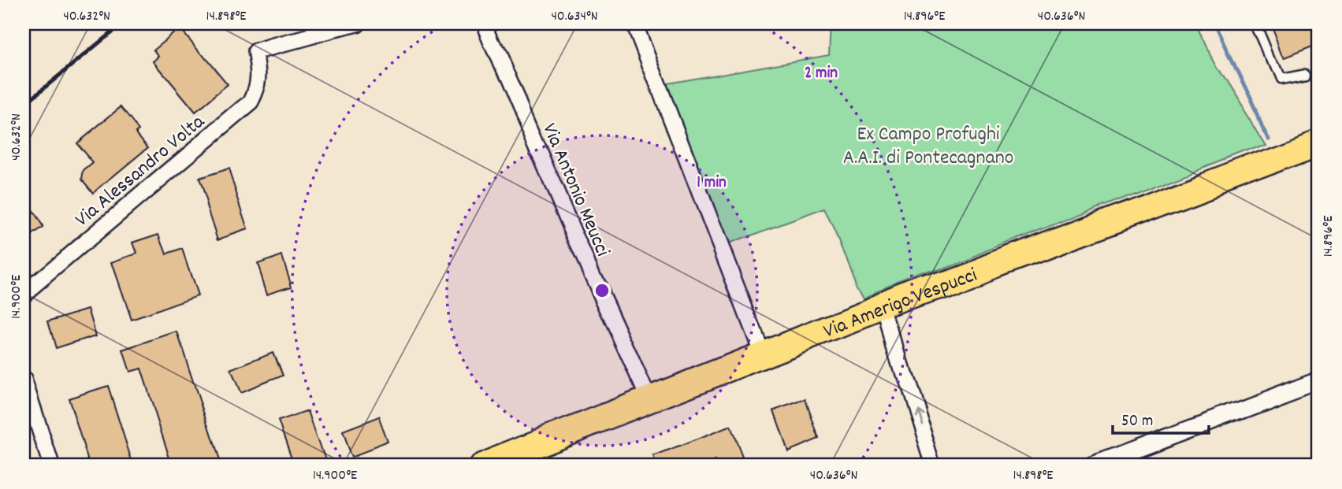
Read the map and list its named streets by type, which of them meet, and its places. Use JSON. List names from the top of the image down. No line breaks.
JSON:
{"streets":{"main road":["Via Amerigo Vespucci"],"street":["Via Alessandro Volta","Via Antonio Meucci"]},"crossings":[["Via Antonio Meucci","Via Amerigo Vespucci"]],"parks":["Ex Campo Profughi A.A.I. di Pontecagnano"],"scale_bar":"50 m","coordinates":["40.632°N","14.898°E","40.634°N","14.896°E","40.636°N","14.900°E"],"rings":["2 min","1 min"]}
